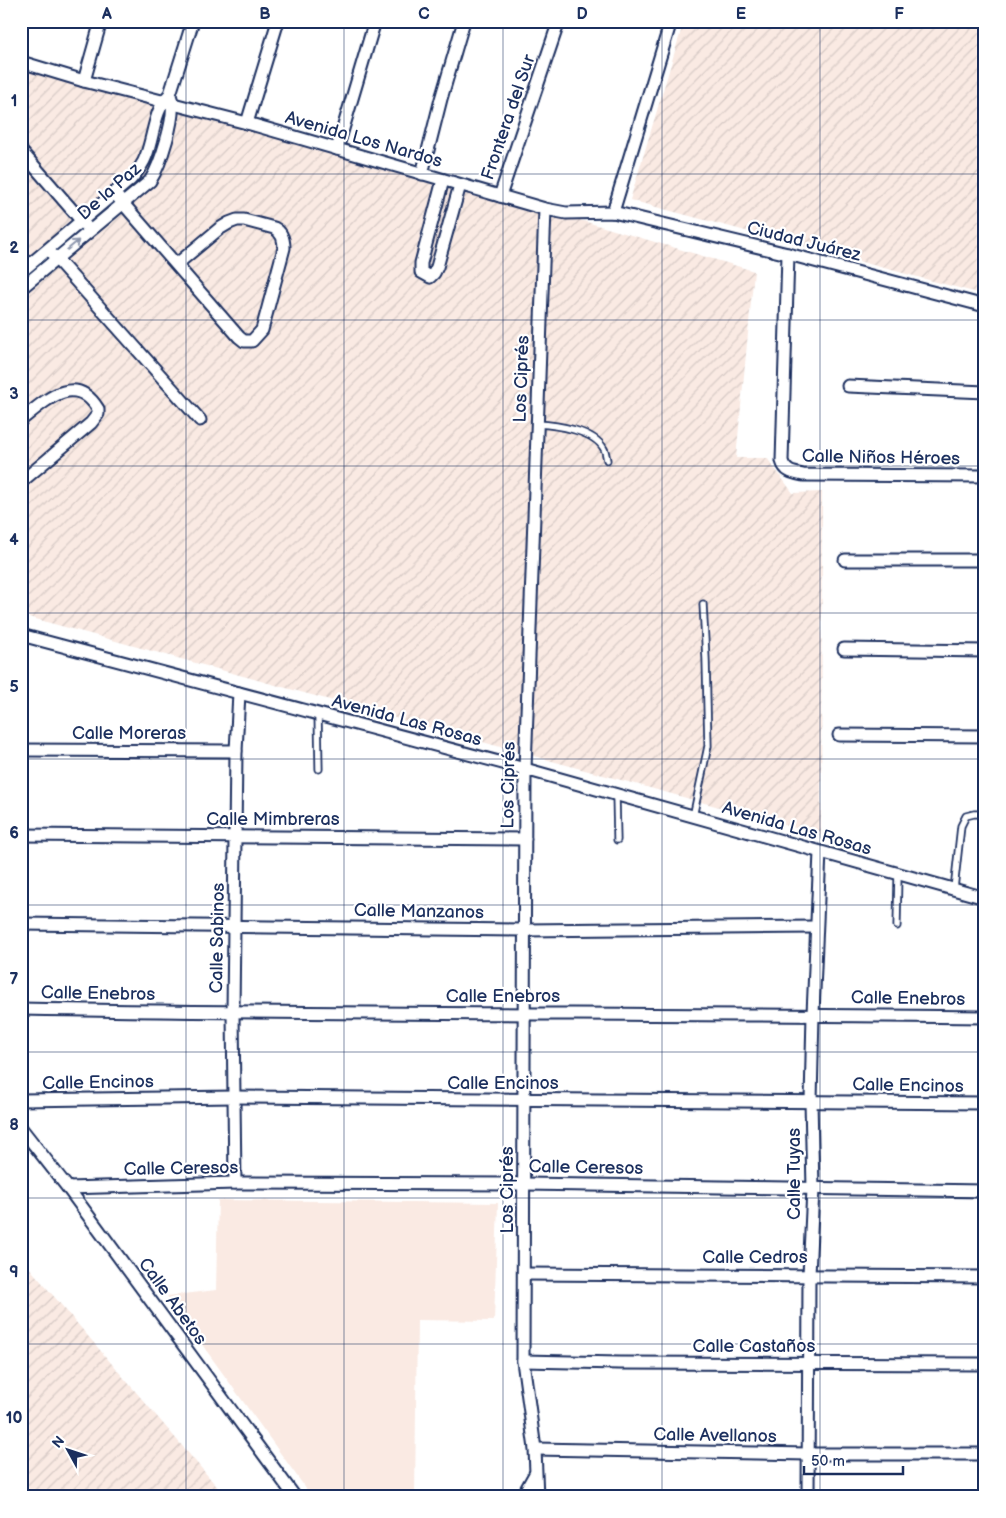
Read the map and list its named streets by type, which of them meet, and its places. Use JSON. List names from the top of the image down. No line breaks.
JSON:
{"streets":{"street":["Frontera del Sur","Avenida Los Nardos","De la Paz","Ciudad Juárez","Los Ciprés","Calle Niños Héroes","Avenida Las Rosas","Calle Moreras","Calle Mimbreras","Calle Manzanos","Calle Sabinos","Calle Enebros","Calle Encinos","Calle Ceresos","Calle Tuyas","Calle Cedros","Calle Abetos","Calle Castaños","Calle Avellanos"]},"crossings":[["Frontera del Sur","Avenida Los Nardos"],["Avenida Los Nardos","De la Paz"],["Avenida Los Nardos","Ciudad Juárez"],["Avenida Los Nardos","Los Ciprés"],["Ciudad Juárez","Los Ciprés"],["Ciudad Juárez","Calle Niños Héroes"],["Los Ciprés","Avenida Las Rosas"],["Los Ciprés","Calle Mimbreras"],["Los Ciprés","Calle Manzanos"],["Los Ciprés","Calle Enebros"],["Los Ciprés","Calle Encinos"],["Los Ciprés","Calle Ceresos"],["Los Ciprés","Calle Cedros"],["Los Ciprés","Calle Castaños"],["Los Ciprés","Calle Avellanos"],["Avenida Las Rosas","Calle Sabinos"],["Avenida Las Rosas","Calle Tuyas"],["Calle Moreras","Calle Sabinos"],["Calle Mimbreras","Calle Sabinos"],["Calle Manzanos","Calle Sabinos"],["Calle Manzanos","Calle Tuyas"],["Calle Sabinos","Calle Enebros"],["Calle Sabinos","Calle Encinos"],["Calle Sabinos","Calle Ceresos"],["Calle Enebros","Calle Tuyas"],["Calle Encinos","Calle Tuyas"],["Calle Ceresos","Calle Tuyas"],["Calle Ceresos","Calle Abetos"],["Calle Tuyas","Calle Cedros"],["Calle Tuyas","Calle Castaños"],["Calle Tuyas","Calle Avellanos"]],"scale_bar":"50 m","north":"top left","grid":{"columns":["A","B","C","D","E","F"],"rows":["1","2","3","4","5","6","7","8","9","10"]}}
